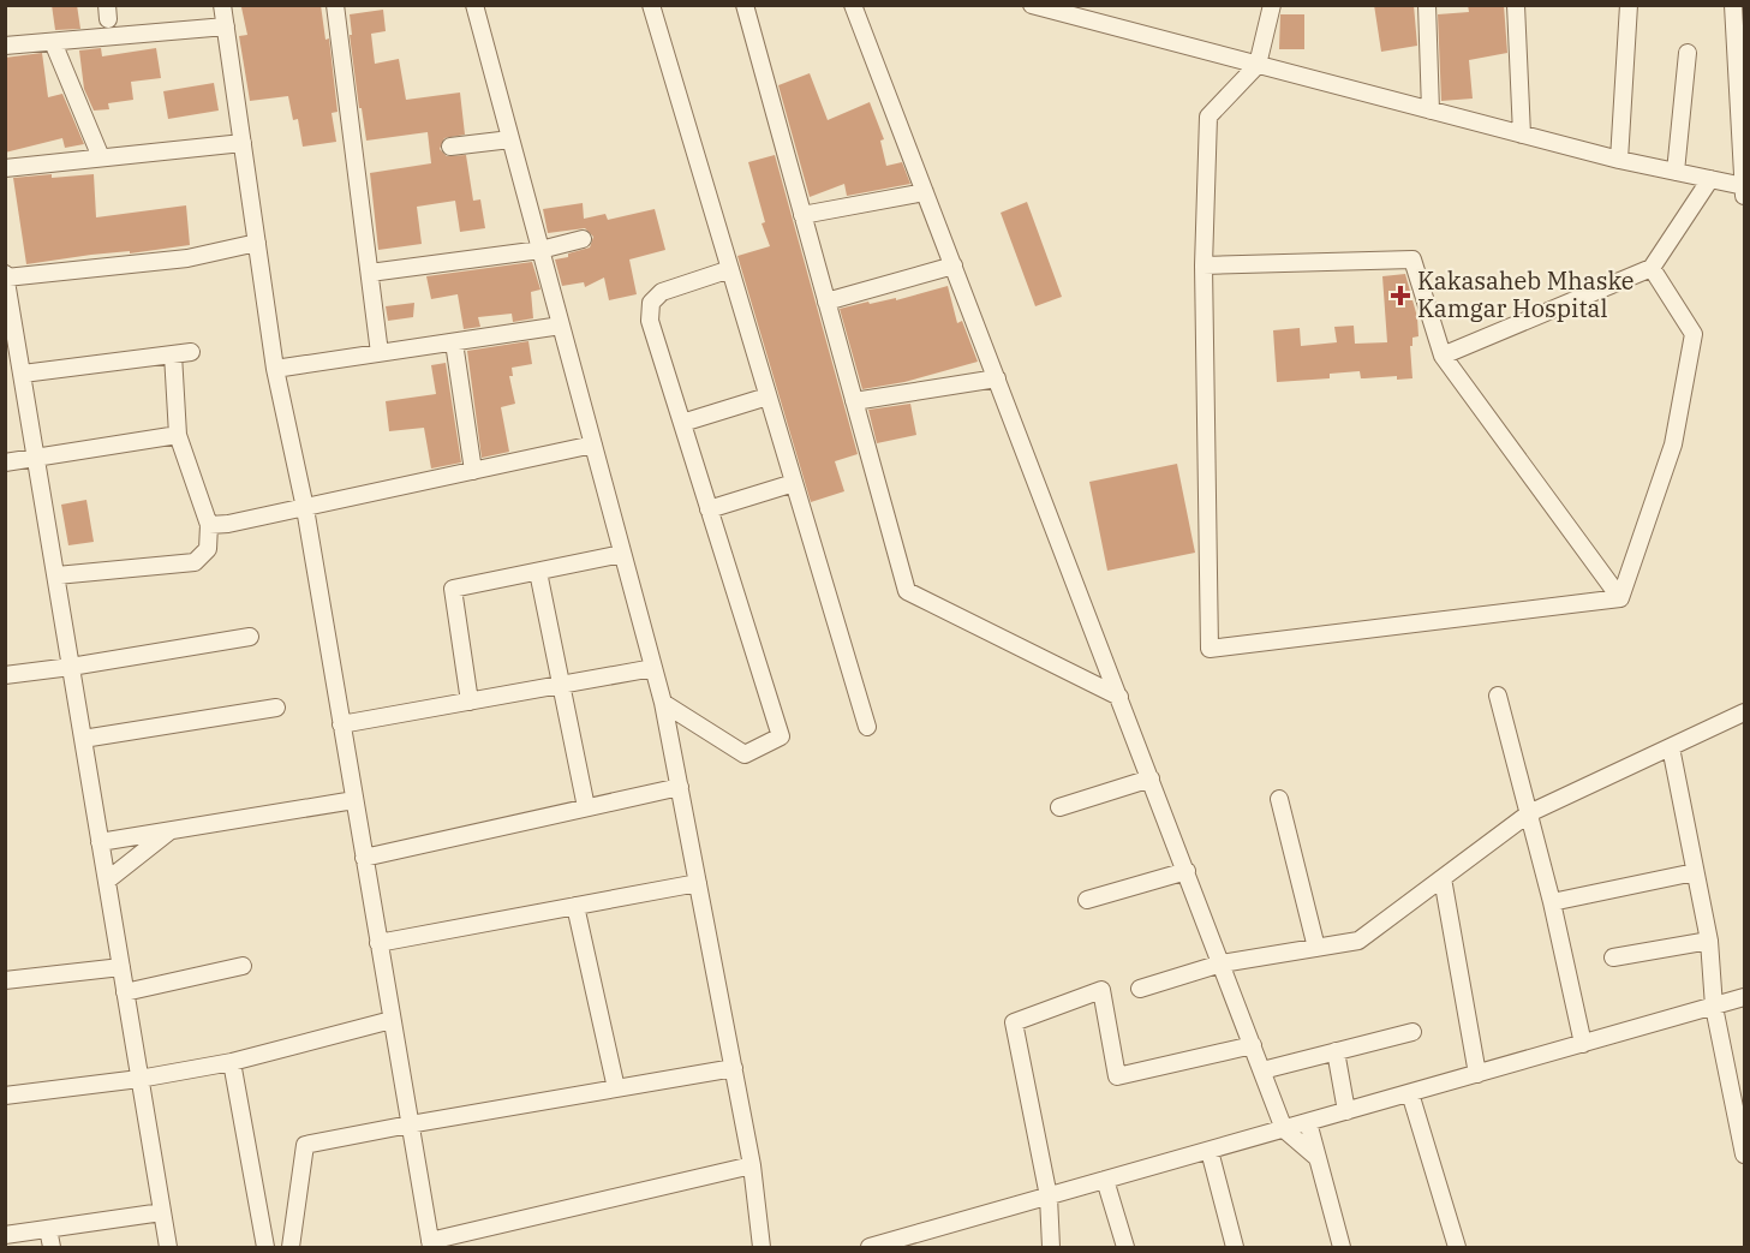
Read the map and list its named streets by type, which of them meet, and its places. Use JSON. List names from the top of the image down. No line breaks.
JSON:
{"places":{"health":["Kakasaheb Mhaske Kamgar Hospital"]}}
